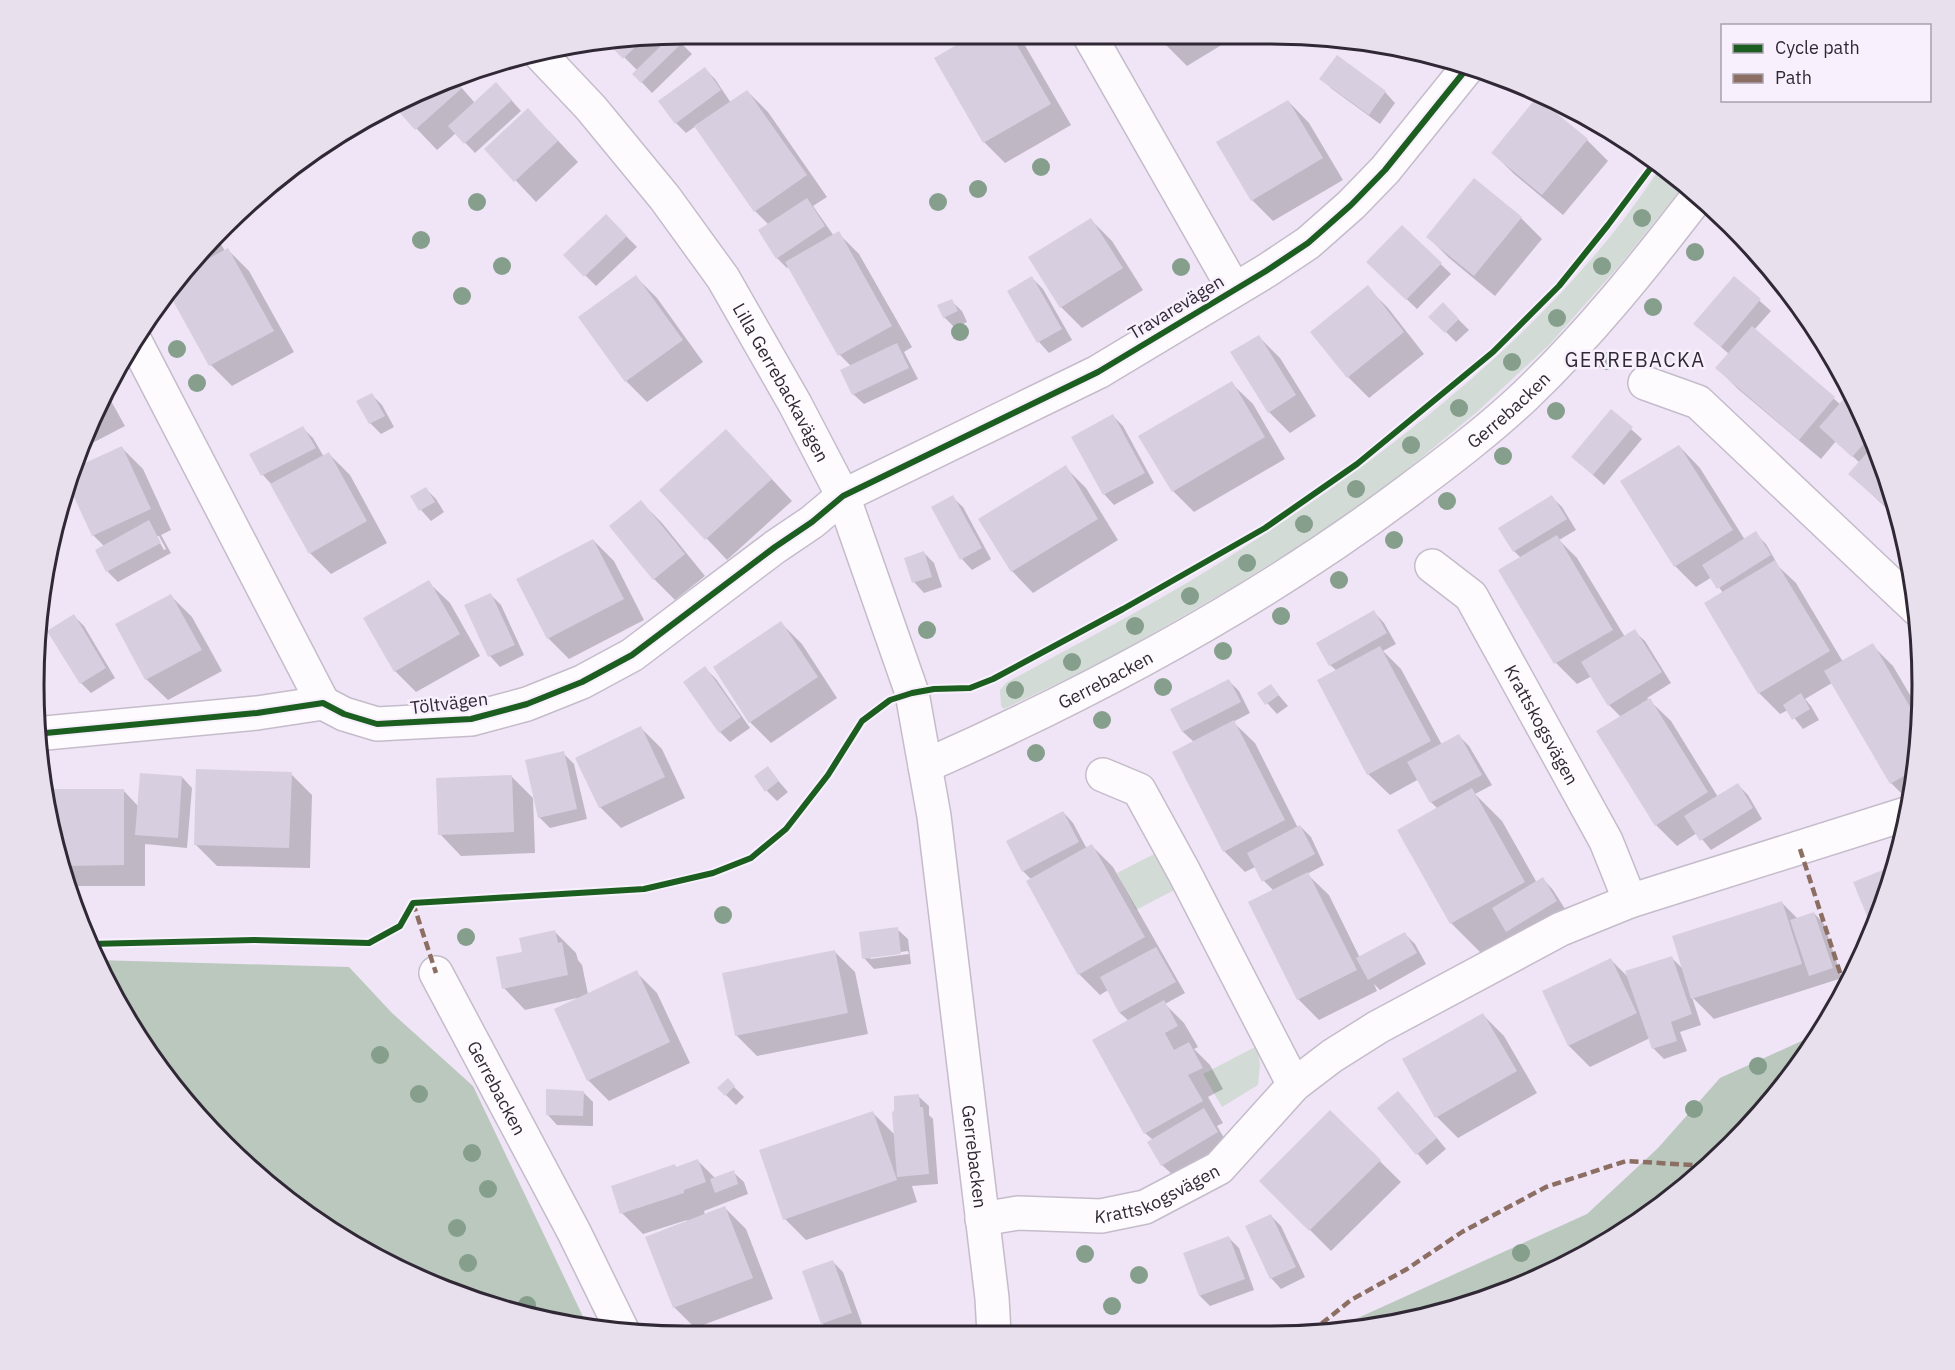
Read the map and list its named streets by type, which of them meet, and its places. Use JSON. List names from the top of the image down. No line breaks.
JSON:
{"streets":{"street":["Travarevägen","Lilla Gerrebackavägen","Gerrebacken","Töltvägen","Krattskogsvägen"]},"crossings":[["Travarevägen","Lilla Gerrebackavägen"],["Travarevägen","Töltvägen"],["Lilla Gerrebackavägen","Gerrebacken"],["Lilla Gerrebackavägen","Töltvägen"],["Gerrebacken","Krattskogsvägen"]],"districts":["GERREBACKA"],"legend":["Cycle path","Path"]}
